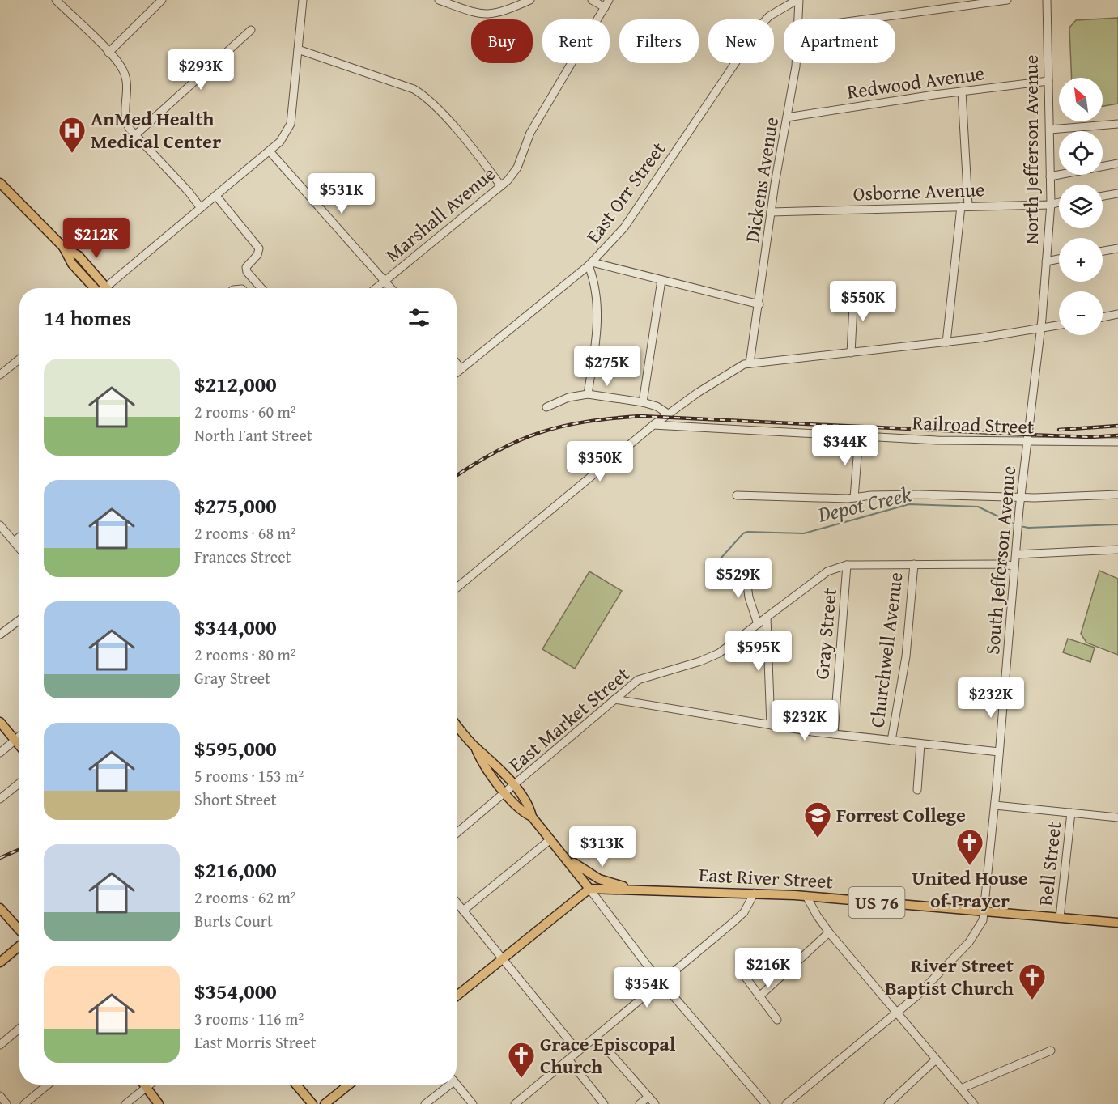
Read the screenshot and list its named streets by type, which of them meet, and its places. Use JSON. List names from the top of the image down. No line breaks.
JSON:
{"streets":{"main road":["East River Street","US 76"],"street":["Redwood Avenue","North Jefferson Avenue","Dickens Avenue","Osborne Avenue","East Orr Street","Marshall Avenue","Railroad Street","South Jefferson Avenue","Gray Street","Churchwell Avenue","East Market Street","Bell Street"]},"crossings":[["Redwood Avenue","North Jefferson Avenue"],["Redwood Avenue","Dickens Avenue"],["North Jefferson Avenue","Osborne Avenue"],["North Jefferson Avenue","South Jefferson Avenue"],["Dickens Avenue","Osborne Avenue"],["Dickens Avenue","East Orr Street"],["Railroad Street","South Jefferson Avenue"],["South Jefferson Avenue","East Market Street"],["South Jefferson Avenue","East River Street"],["Gray Street","East Market Street"],["Churchwell Avenue","East Market Street"],["Bell Street","East River Street"]],"water":["Depot Creek"],"places":{"hospital":["AnMed Health Medical Center"],"school or university":["Forrest College"],"church":["United House of Prayer","River Street Baptist Church","Grace Episcopal Church"]},"north":"top left","page":{"chip":["Buy","Rent","Filters","New","Apartment"],"price":["$293K","$531K","$212K","$550K","$275K","$344K","$350K","$529K","$595K","$232K","$232K","$313K","$216K","$354K"],"map_buttons":["+","−"],"heading":"14 homes","list":[{"name":"$212,000","note":"2 rooms · 60 m² · North Fant Street"},{"name":"$275,000","note":"2 rooms · 68 m² · Frances Street"},{"name":"$344,000","note":"2 rooms · 80 m² · Gray Street"},{"name":"$595,000","note":"5 rooms · 153 m² · Short Street"},{"name":"$216,000","note":"2 rooms · 62 m² · Burts Court"},{"name":"$354,000","note":"3 rooms · 116 m² · East Morris Street"}]}}
